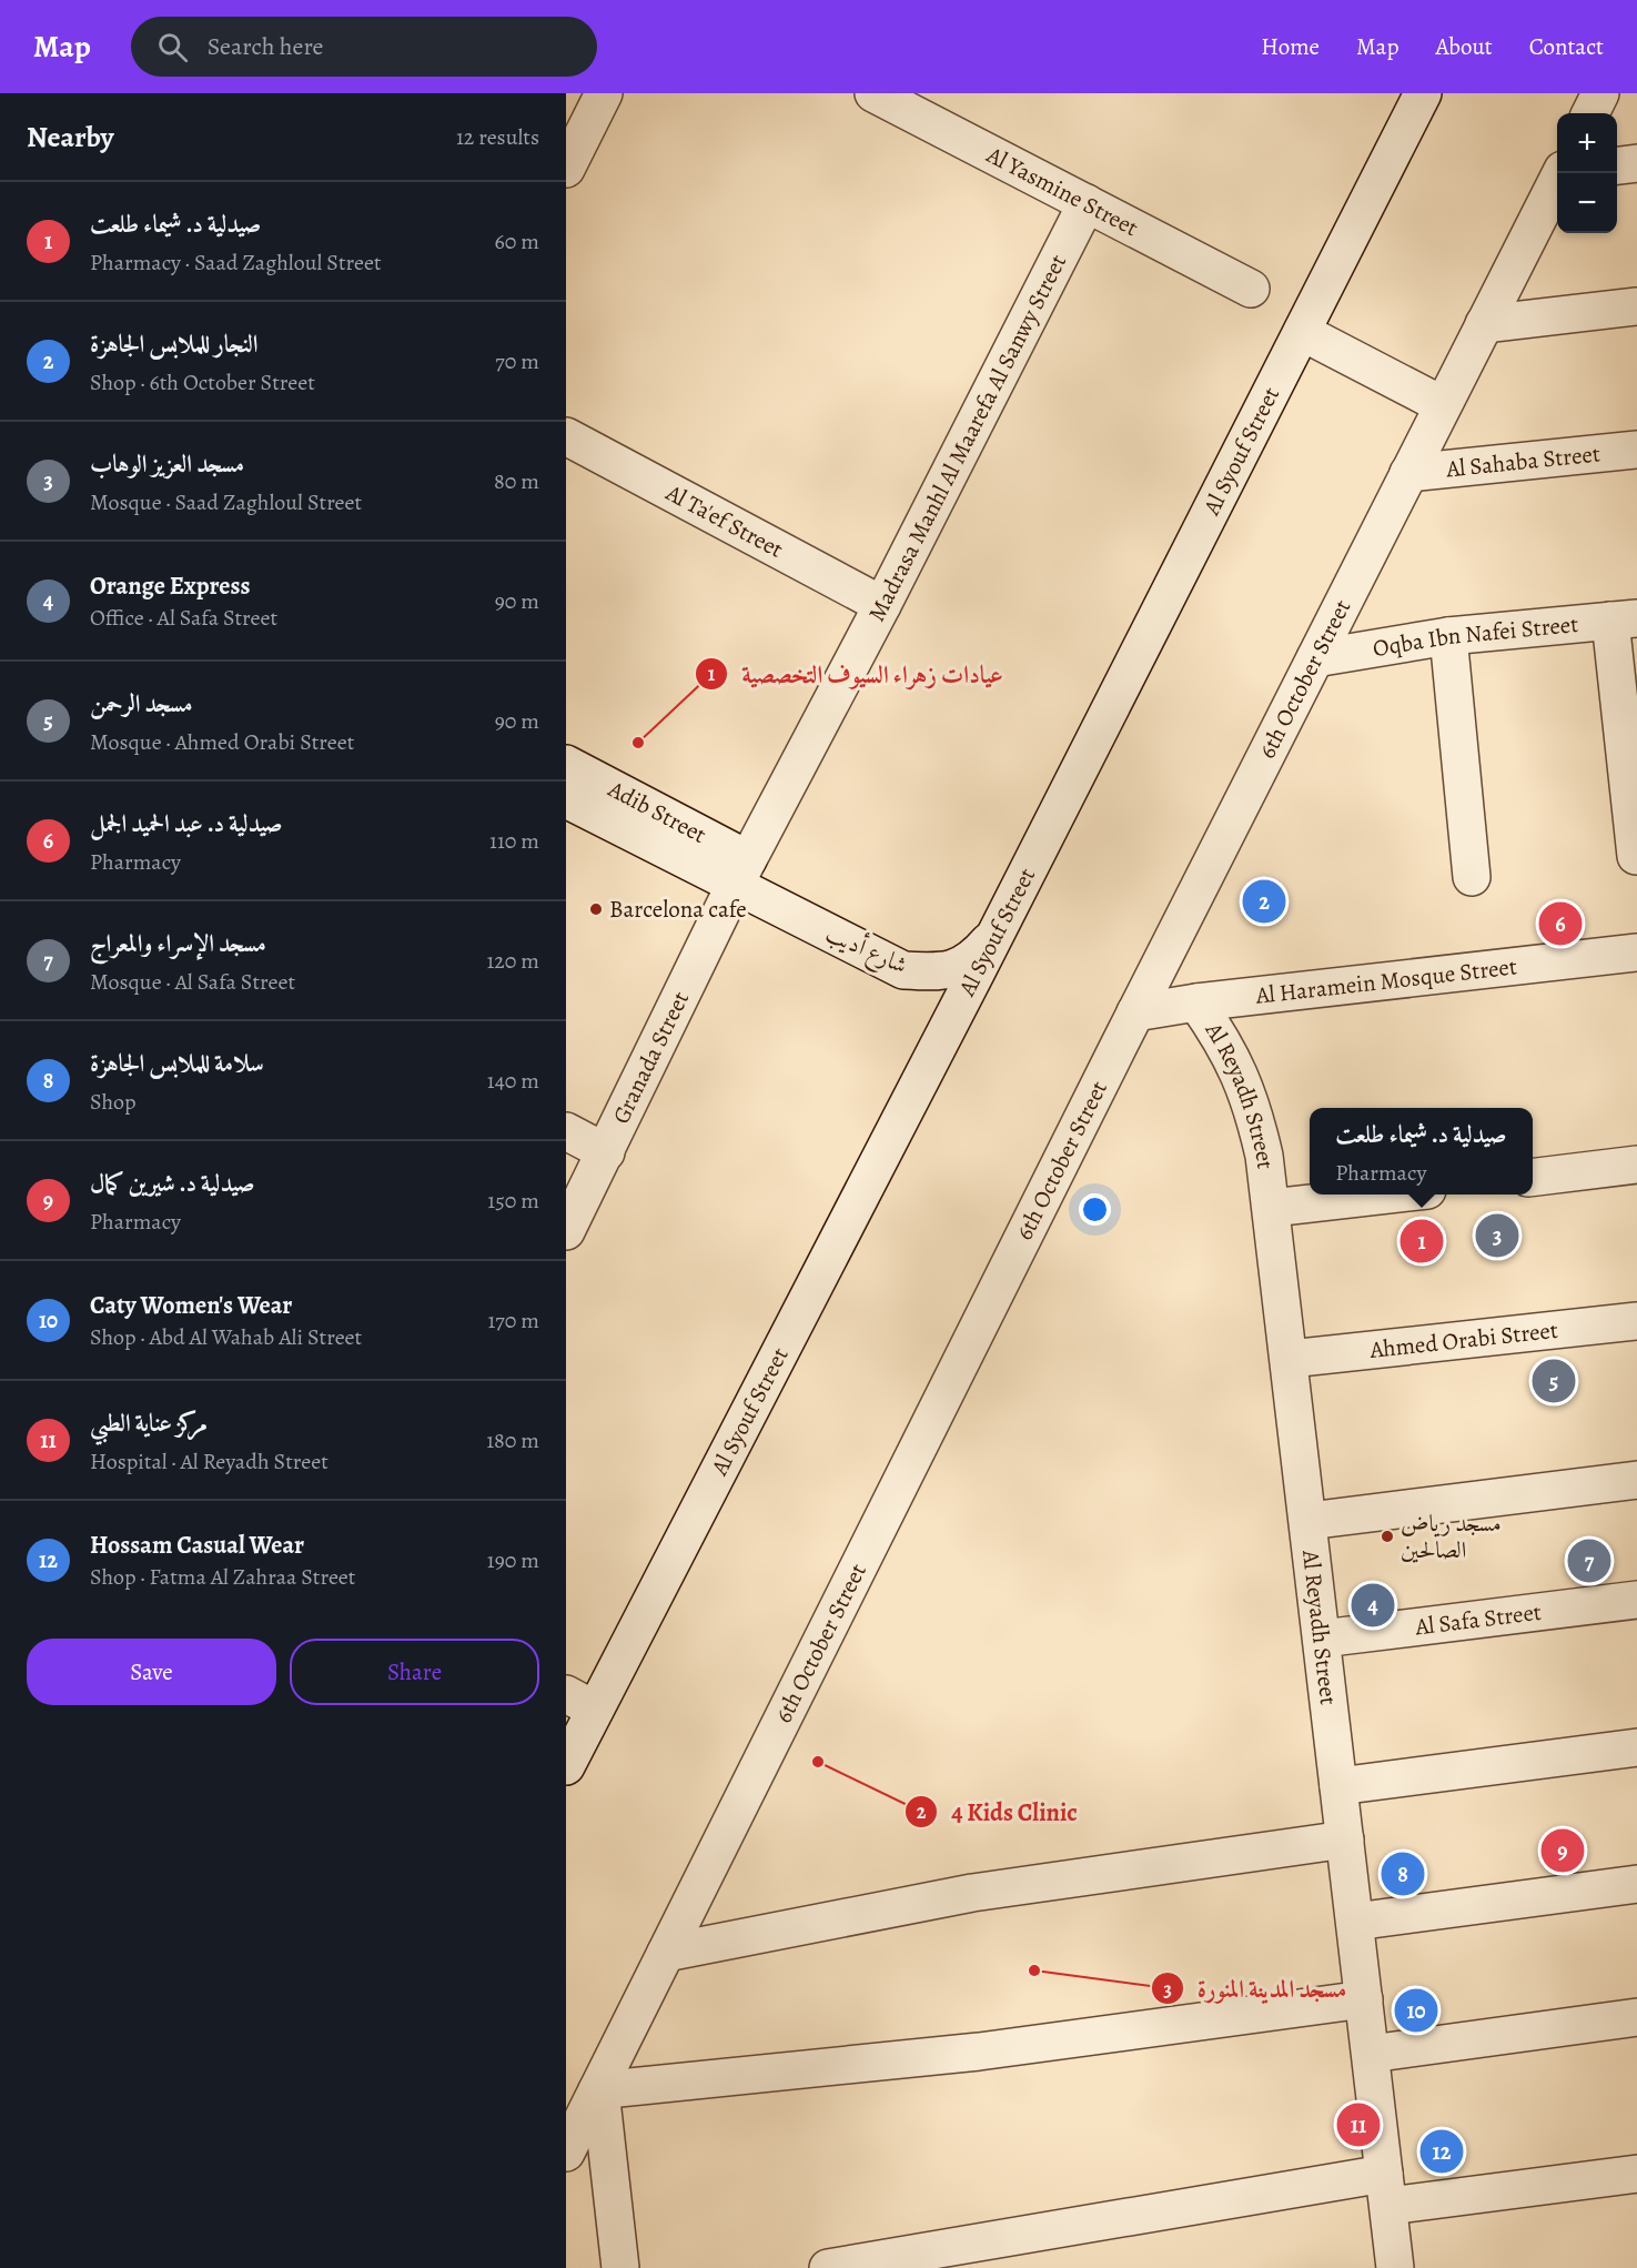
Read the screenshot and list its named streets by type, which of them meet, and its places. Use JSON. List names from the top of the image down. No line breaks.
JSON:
{"streets":{"street":["Al Yasmine Street","Madrasa Manhl Al Maarefa Al Sanwy Street","Al Syouf Street","Al Sahaba Street","Al Ta'ef Street","Oqba Ibn Nafei Street","6th October Street","Adib Street","شارع أديب","Al Haramein Mosque Street","Granada Street","Al Reyadh Street","Ahmed Orabi Street","Al Safa Street"]},"crossings":[["Al Yasmine Street","Madrasa Manhl Al Maarefa Al Sanwy Street"],["Madrasa Manhl Al Maarefa Al Sanwy Street","Al Ta'ef Street"],["Madrasa Manhl Al Maarefa Al Sanwy Street","Adib Street"],["Madrasa Manhl Al Maarefa Al Sanwy Street","شارع أديب"],["Madrasa Manhl Al Maarefa Al Sanwy Street","Granada Street"],["Al Syouf Street","شارع أديب"],["Al Sahaba Street","6th October Street"],["Oqba Ibn Nafei Street","6th October Street"],["6th October Street","Al Haramein Mosque Street"],["Adib Street","شارع أديب"],["Adib Street","Granada Street"],["شارع أديب","Granada Street"],["Al Haramein Mosque Street","Al Reyadh Street"],["Al Reyadh Street","Ahmed Orabi Street"],["Al Reyadh Street","Al Safa Street"]],"places":["عيادات زهراء السيوف التخصصية","Barcelona cafe","مسجد رياض الصالحين","4 Kids Clinic","مسجد المدينة المنورة"],"page":{"header":"Map","search":"Search here","nav":["Home","Map","About","Contact"],"heading":["Nearby","12 results"],"map_buttons":["+","−"],"list":[{"mark":"1","name":"صيدلية د. شيماء طلعت","note":"Pharmacy · Saad Zaghloul Street","value":"60 m"},{"mark":"2","name":"النجار للملابس الجاهزة","note":"Shop · 6th October Street","value":"70 m"},{"mark":"3","name":"مسجد العزيز الوهاب","note":"Mosque · Saad Zaghloul Street","value":"80 m"},{"mark":"4","name":"Orange Express","note":"Office · Al Safa Street","value":"90 m"},{"mark":"5","name":"مسجد الرحمن","note":"Mosque · Ahmed Orabi Street","value":"90 m"},{"mark":"6","name":"صيدلية د. عبد الحميد الجمل","note":"Pharmacy","value":"110 m"},{"mark":"7","name":"مسجد الإسراء والمعراج","note":"Mosque · Al Safa Street","value":"120 m"},{"mark":"8","name":"سلامة للملابس الجاهزة","note":"Shop","value":"140 m"},{"mark":"9","name":"صيدلية د. شيرين كمال","note":"Pharmacy","value":"150 m"},{"mark":"10","name":"Caty Women's Wear","note":"Shop · Abd Al Wahab Ali Street","value":"170 m"},{"mark":"11","name":"مركز عناية الطبي","note":"Hospital · Al Reyadh Street","value":"180 m"},{"mark":"12","name":"Hossam Casual Wear","note":"Shop · Fatma Al Zahraa Street","value":"190 m"}],"pins":["2","6","3","1","5","7","4","9","8","10","11","12"],"popup":["صيدلية د. شيماء طلعت","Pharmacy"],"buttons":["Save","Share"]}}
